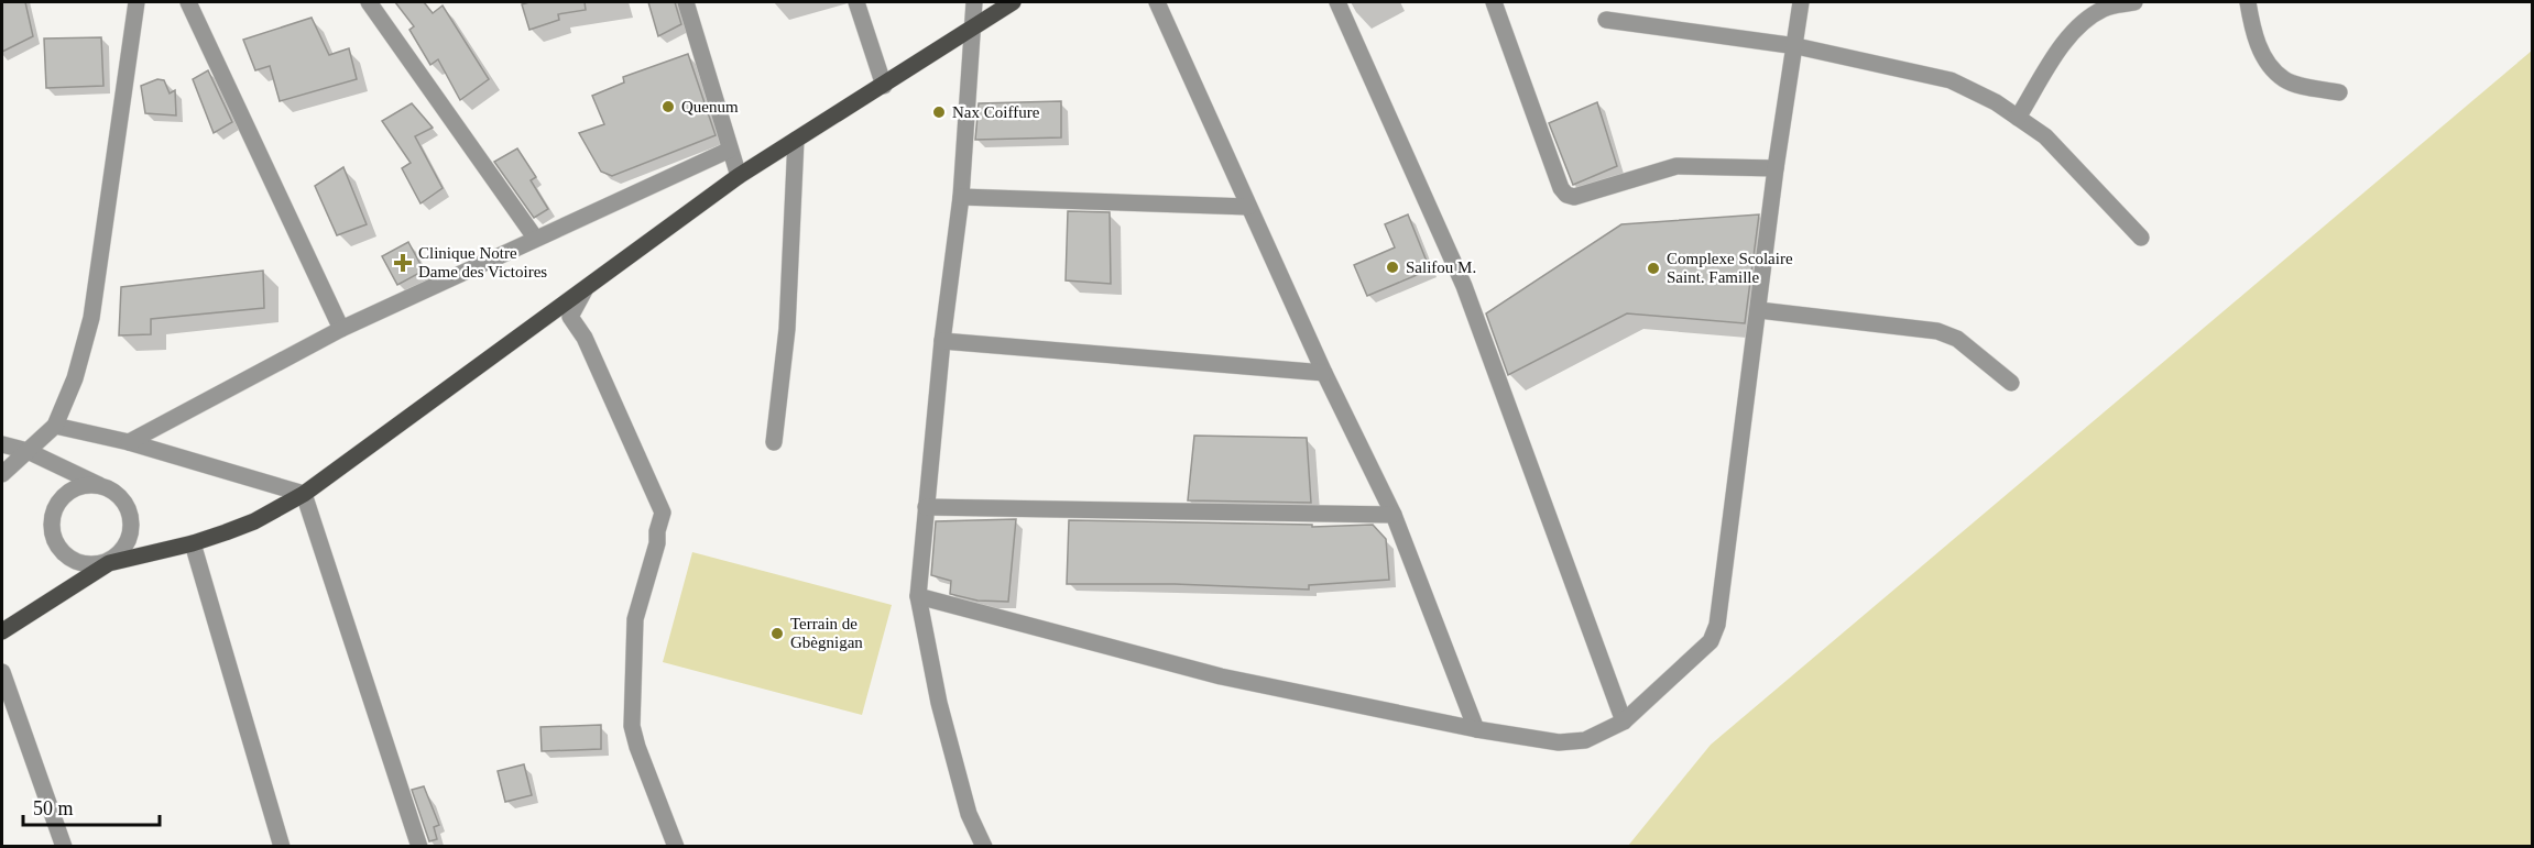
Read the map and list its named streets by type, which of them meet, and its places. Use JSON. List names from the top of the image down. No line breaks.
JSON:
{"places":{"other":["Quenum","Nax Coiffure","Salifou M.","Complexe Scolaire Saint. Famille","Terrain de Gbègnigan"],"health":["Clinique Notre Dame des Victoires"]},"scale_bar":"50 m"}
